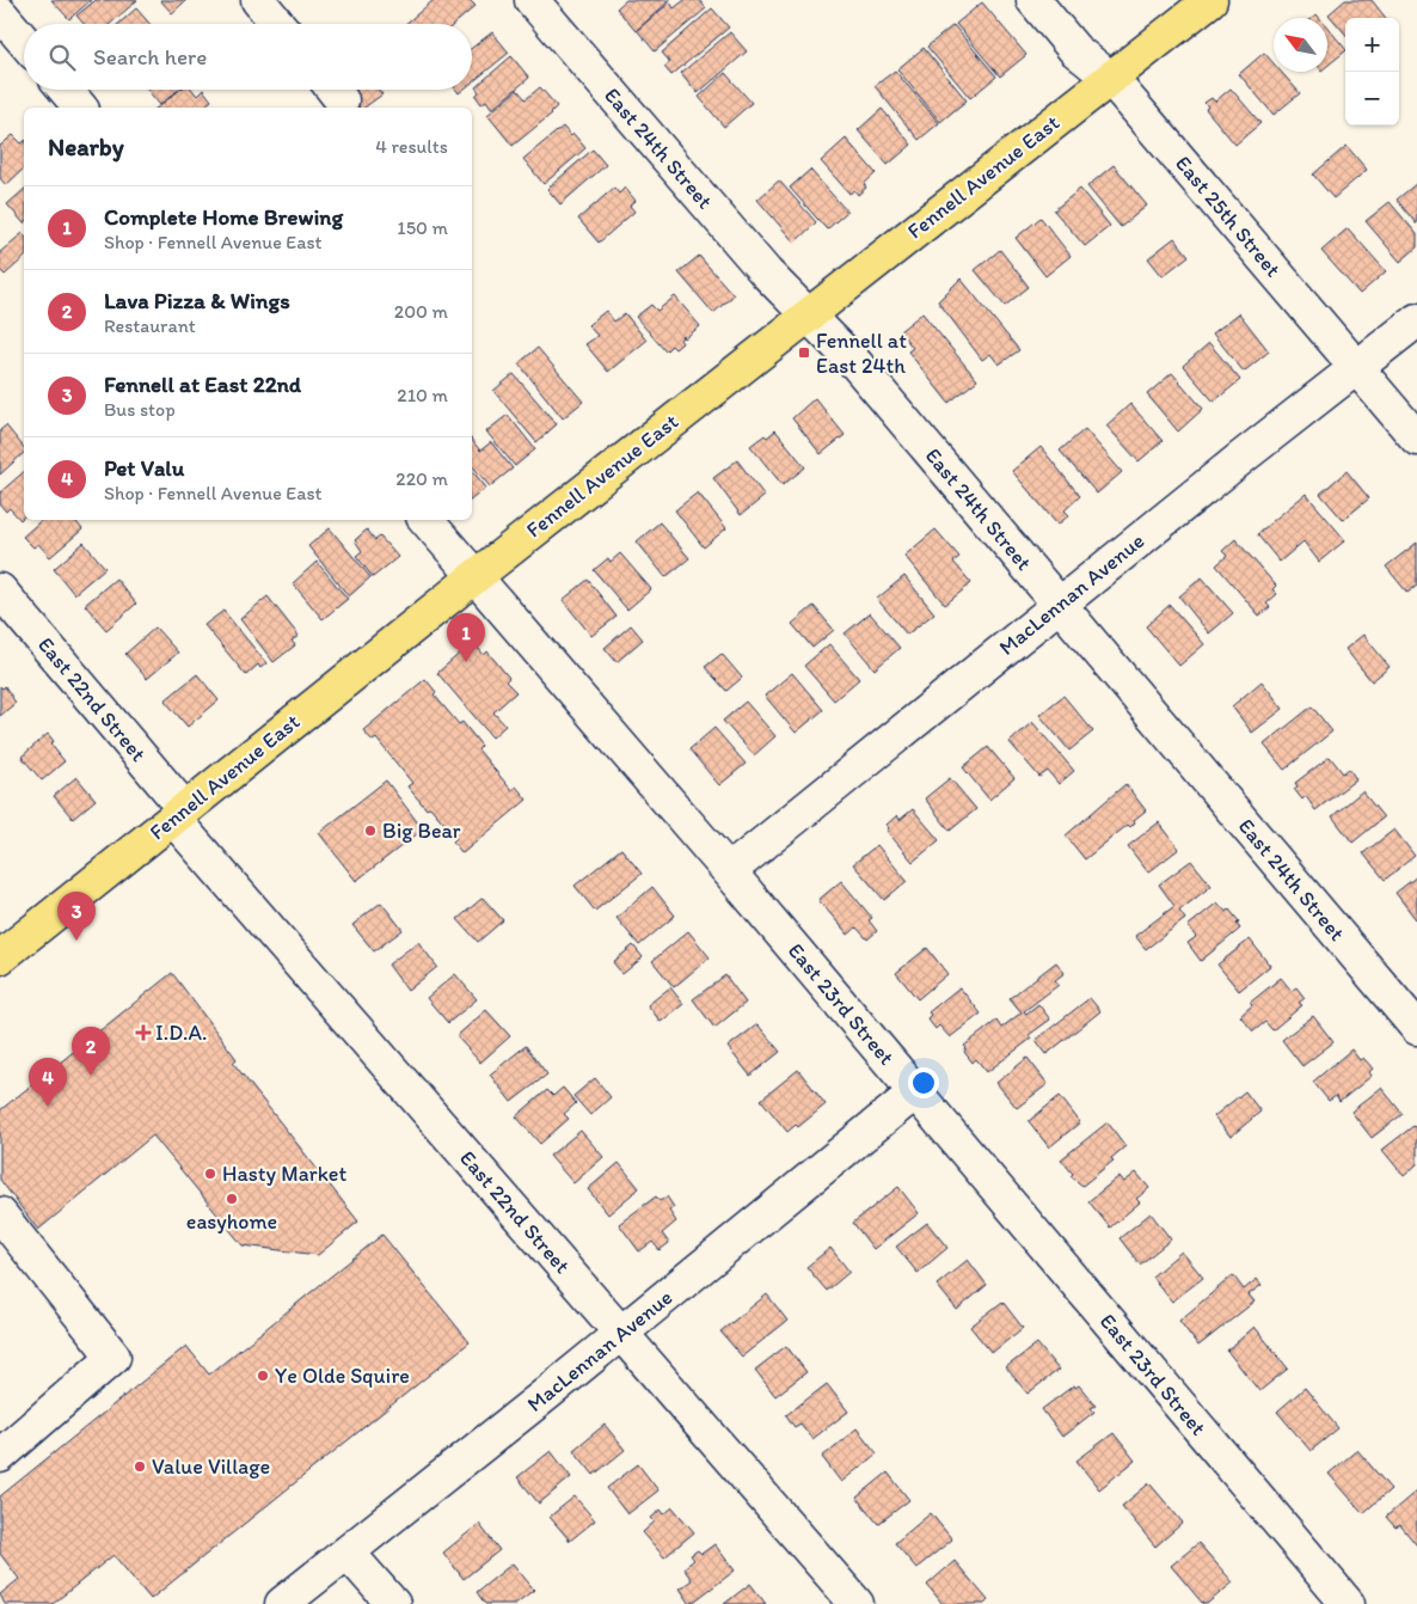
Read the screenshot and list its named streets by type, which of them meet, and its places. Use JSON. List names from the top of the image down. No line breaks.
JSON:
{"streets":{"main road":["Fennell Avenue East"],"street":["East 24th Street","East 25th Street","MacLennan Avenue","East 22nd Street","East 23rd Street"]},"crossings":[["East 24th Street","Fennell Avenue East"],["East 24th Street","MacLennan Avenue"],["Fennell Avenue East","East 25th Street"],["Fennell Avenue East","East 22nd Street"],["Fennell Avenue East","East 23rd Street"],["East 25th Street","MacLennan Avenue"],["MacLennan Avenue","East 22nd Street"],["MacLennan Avenue","East 23rd Street"]],"places":{"transit":["Fennell at East 24th"],"other":["Big Bear","Hasty Market","easyhome","Ye Olde Squire","Value Village"],"health":["I.D.A."]},"north":"top left","page":{"map_buttons":["+","−"],"search":"Search here","heading":["Nearby","4 results"],"list":[{"mark":"1","name":"Complete Home Brewing","note":"Shop · Fennell Avenue East","value":"150 m"},{"mark":"2","name":"Lava Pizza & Wings","note":"Restaurant","value":"200 m"},{"mark":"3","name":"Fennell at East 22nd","note":"Bus stop","value":"210 m"},{"mark":"4","name":"Pet Valu","note":"Shop · Fennell Avenue East","value":"220 m"}],"pins":["1","3","2","4"]}}
